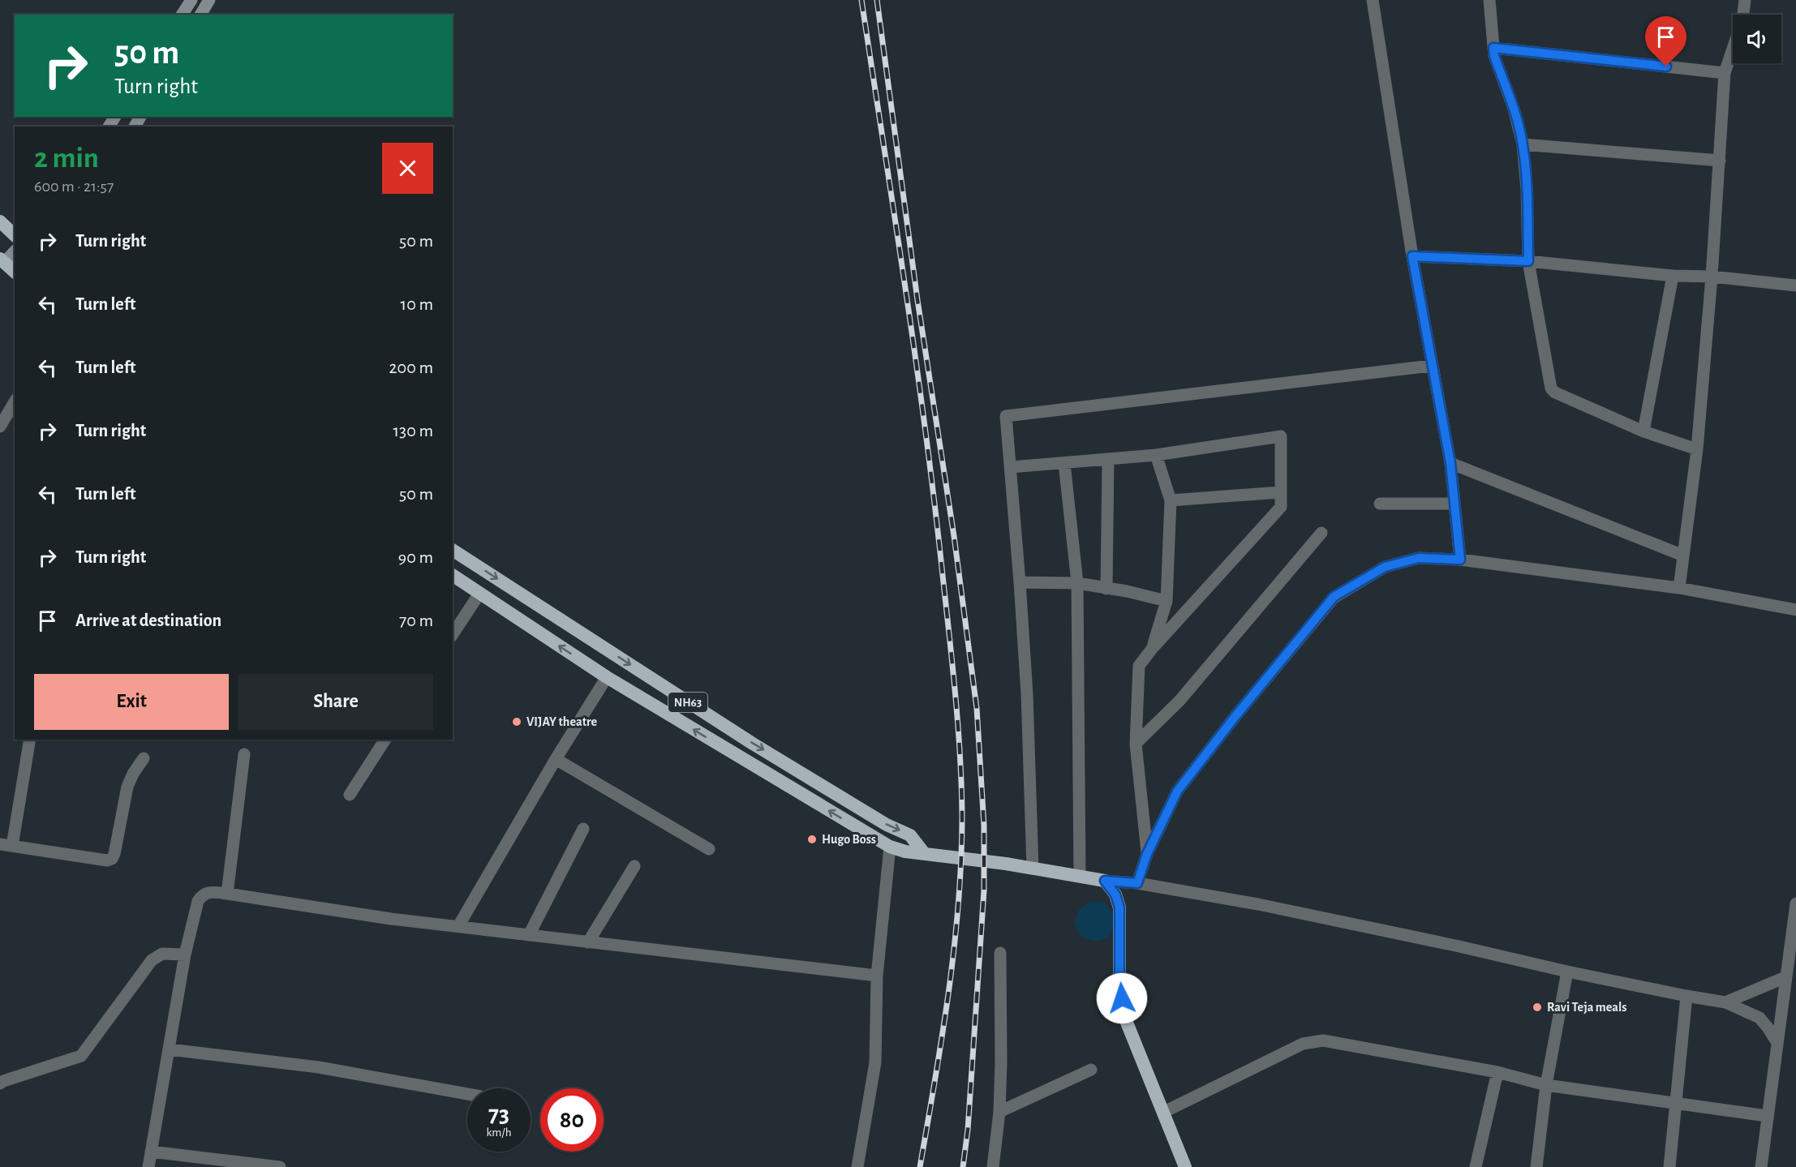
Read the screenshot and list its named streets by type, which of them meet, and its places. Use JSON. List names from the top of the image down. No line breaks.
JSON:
{"streets":{"highway":["NH63"]},"places":["VIJAY theatre","Hugo Boss","Ravi Teja meals"],"page":{"turn":["50 m","Turn right"],"heading":["2 min","600 m · 21:57"],"list":[{"name":"Turn right","value":"50 m"},{"name":"Turn left","value":"10 m"},{"name":"Turn left","value":"200 m"},{"name":"Turn right","value":"130 m"},{"name":"Turn left","value":"50 m"},{"name":"Turn right","value":"90 m"},{"name":"Arrive at destination","value":"70 m"}],"buttons":["Exit","Share"],"speed":"73 km/h","limit":"80"}}
